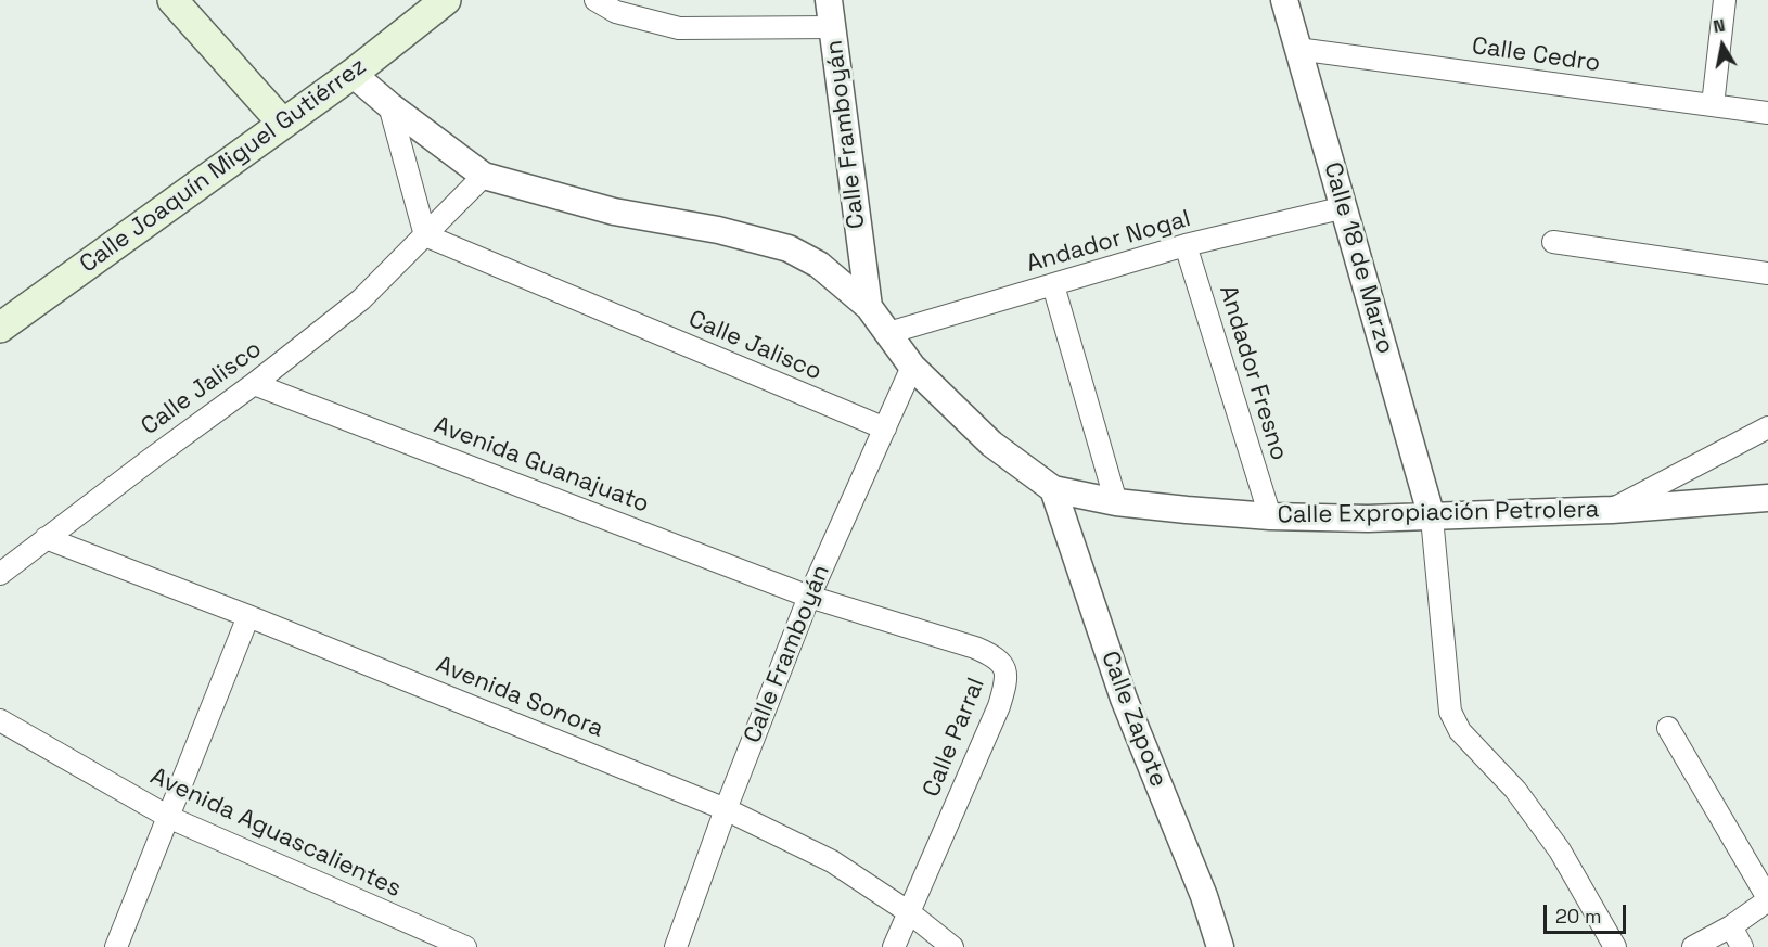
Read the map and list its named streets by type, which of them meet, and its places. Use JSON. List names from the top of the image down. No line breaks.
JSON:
{"streets":{"main road":["Calle Joaquín Miguel Gutiérrez"],"street":["Calle Cedro","Calle Framboyán","Andador Nogal","Calle 18 de Marzo","Calle Jalisco","Andador Fresno","Avenida Guanajuato","Calle Expropiación Petrolera","Avenida Sonora","Calle Zapote","Calle Parral","Avenida Aguascalientes"]},"crossings":[["Calle Cedro","Calle 18 de Marzo"],["Calle Framboyán","Calle Jalisco"],["Calle Framboyán","Avenida Guanajuato"],["Calle Framboyán","Calle Expropiación Petrolera"],["Calle Framboyán","Avenida Sonora"],["Calle Framboyán","Calle Parral"],["Calle Joaquín Miguel Gutiérrez","Calle Expropiación Petrolera"],["Andador Nogal","Calle 18 de Marzo"],["Andador Nogal","Andador Fresno"],["Andador Nogal","Calle Expropiación Petrolera"],["Calle 18 de Marzo","Calle Expropiación Petrolera"],["Calle Jalisco","Avenida Guanajuato"],["Calle Jalisco","Calle Expropiación Petrolera"],["Calle Jalisco","Avenida Sonora"],["Andador Fresno","Calle Expropiación Petrolera"],["Avenida Guanajuato","Calle Parral"],["Calle Expropiación Petrolera","Calle Zapote"],["Avenida Sonora","Calle Parral"]],"scale_bar":"20 m","north":"top"}
